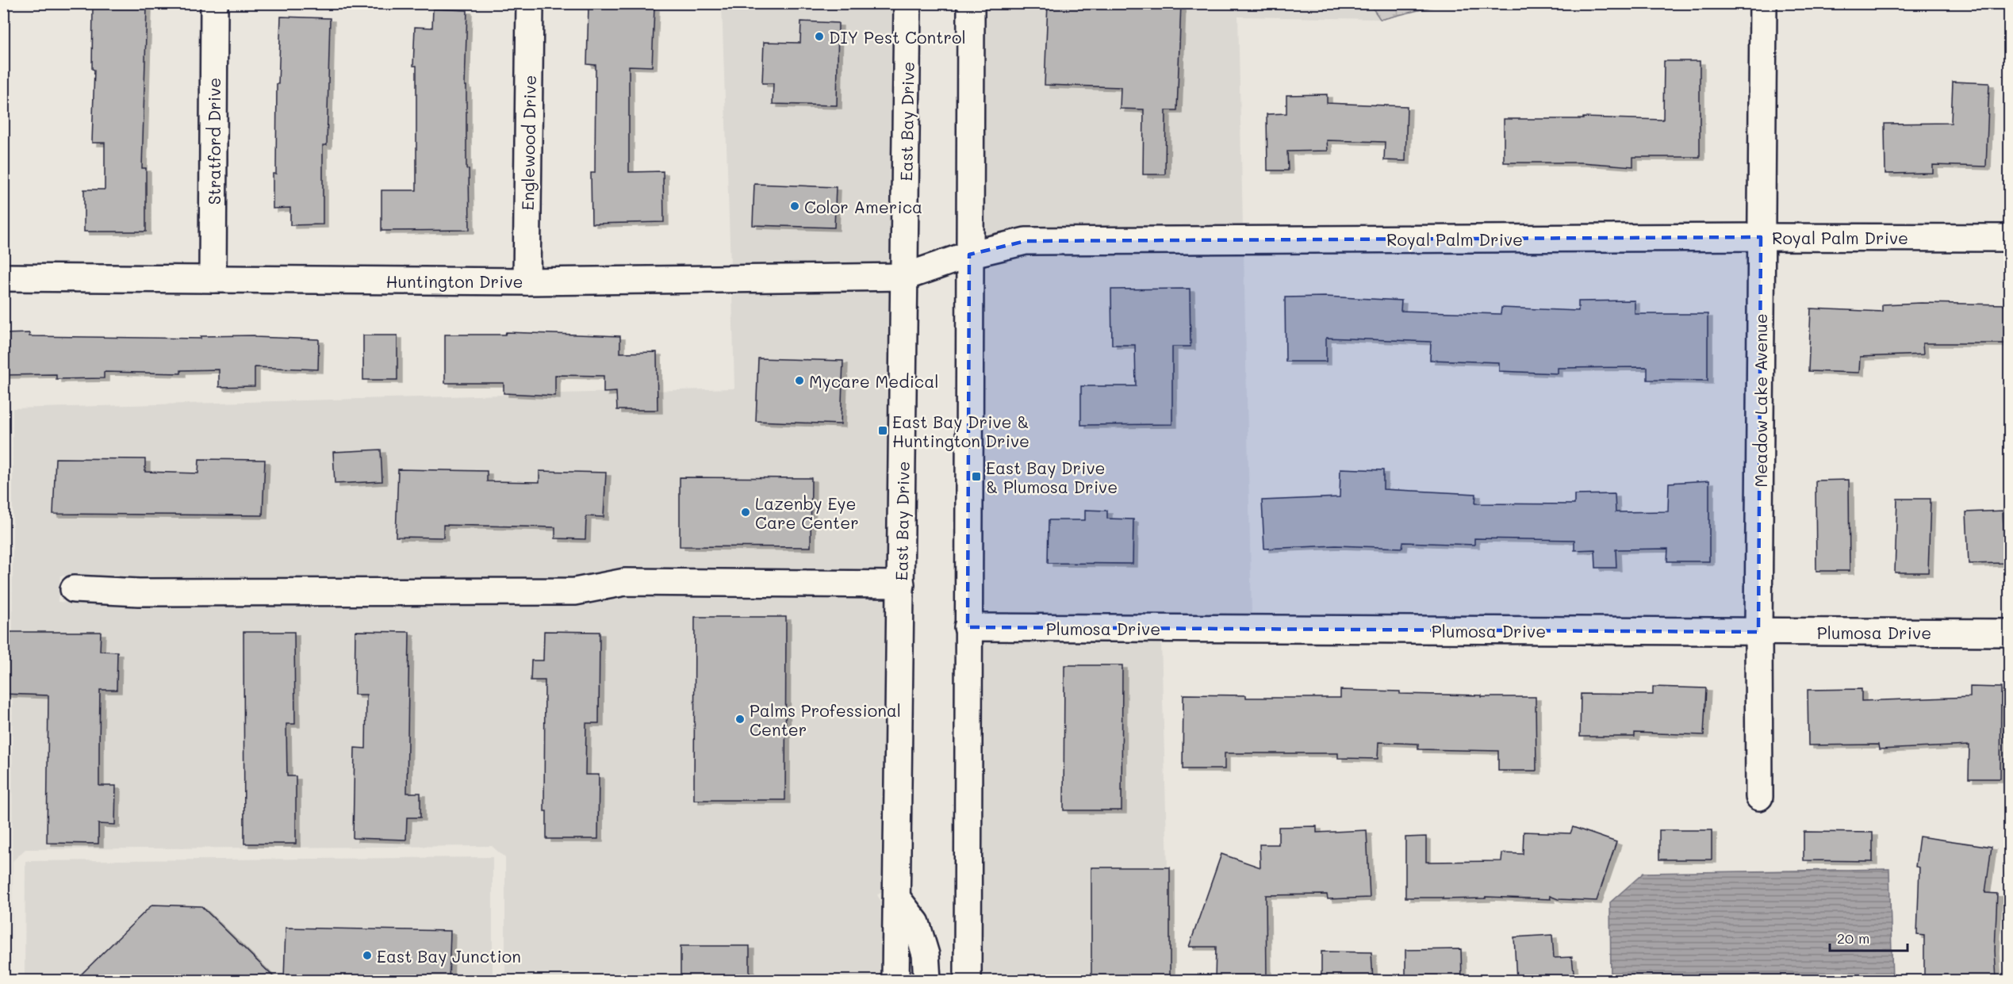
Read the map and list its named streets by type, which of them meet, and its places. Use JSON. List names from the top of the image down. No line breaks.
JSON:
{"streets":{"street":["East Bay Drive","Stratford Drive","Englewood Drive","Royal Palm Drive","Huntington Drive","Meadow Lake Avenue","Plumosa Drive"]},"crossings":[["East Bay Drive","Royal Palm Drive"],["East Bay Drive","Huntington Drive"],["Stratford Drive","Huntington Drive"],["Englewood Drive","Huntington Drive"],["Royal Palm Drive","Huntington Drive"],["Royal Palm Drive","Meadow Lake Avenue"],["Meadow Lake Avenue","Plumosa Drive"]],"places":{"other":["DIY Pest Control","Color America","Mycare Medical","Lazenby Eye Care Center","Palms Professional Center","East Bay Junction"],"transit":["East Bay Drive & Huntington Drive","East Bay Drive & Plumosa Drive"]},"scale_bar":"20 m"}
